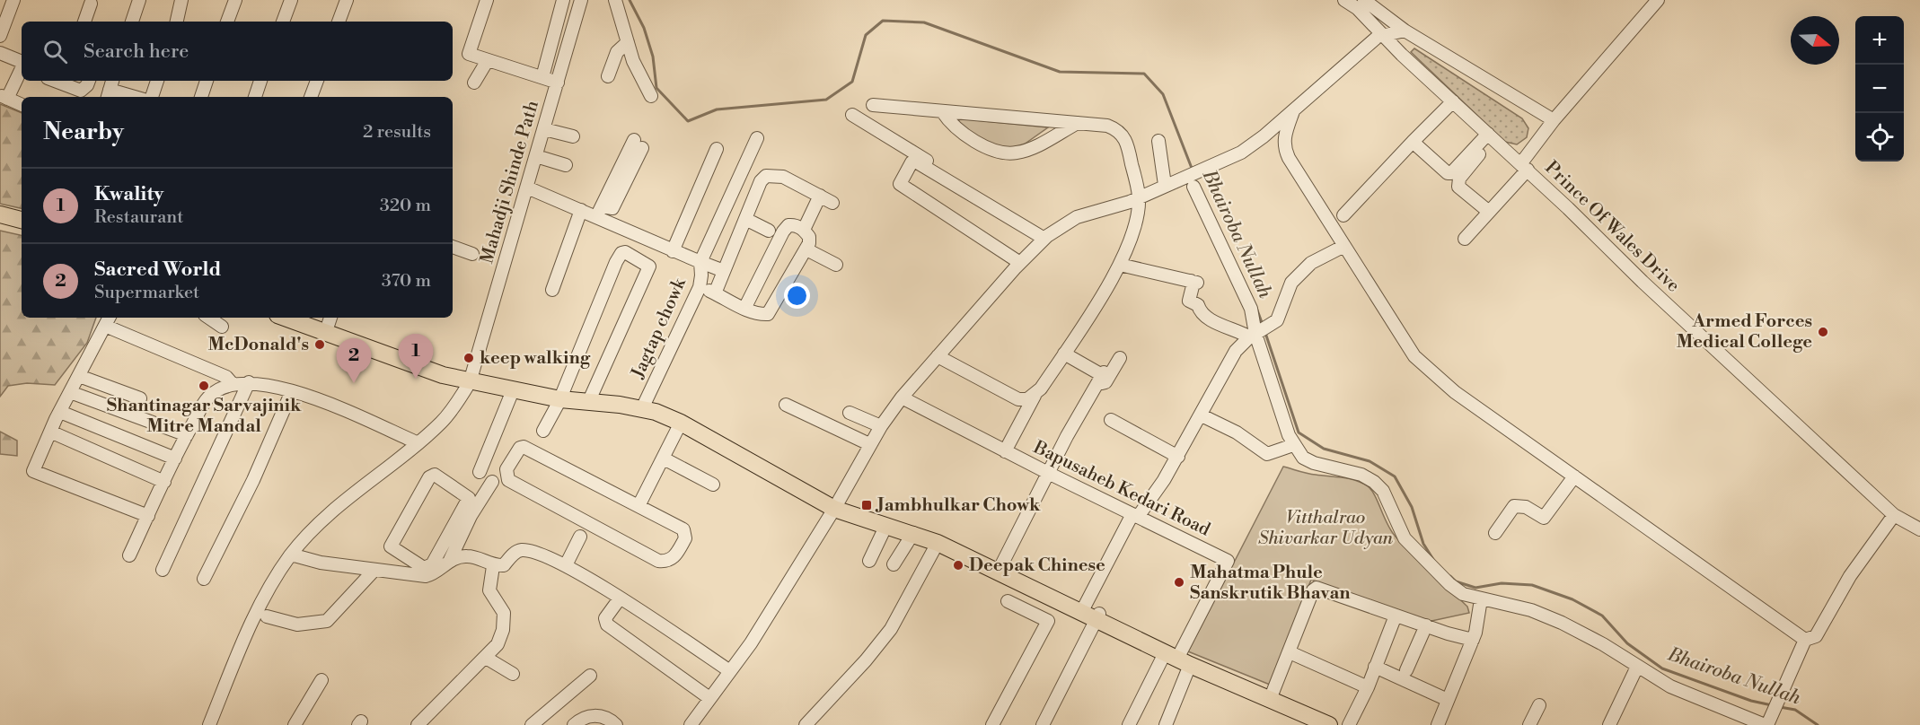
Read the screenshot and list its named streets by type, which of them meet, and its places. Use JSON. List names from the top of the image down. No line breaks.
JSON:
{"streets":{"street":["Mahadji Shinde Path","Prince Of Wales Drive","Jagtap chowk","Bapusaheb Kedari Road"]},"water":["Bhairoba Nullah"],"parks":["Vitthalrao Shivarkar Udyan"],"places":{"other":["Armed Forces Medical College","McDonald's","keep walking","Shantinagar Sarvajinik Mitre Mandal","Deepak Chinese","Mahatma Phule Sanskrutik Bhavan"],"transit":["Jambhulkar Chowk"]},"north":"right","page":{"map_buttons":["+","−"],"search":"Search here","heading":["Nearby","2 results"],"list":[{"mark":"1","name":"Kwality","note":"Restaurant","value":"320 m"},{"mark":"2","name":"Sacred World","note":"Supermarket","value":"370 m"}],"pins":["1","2"]}}
